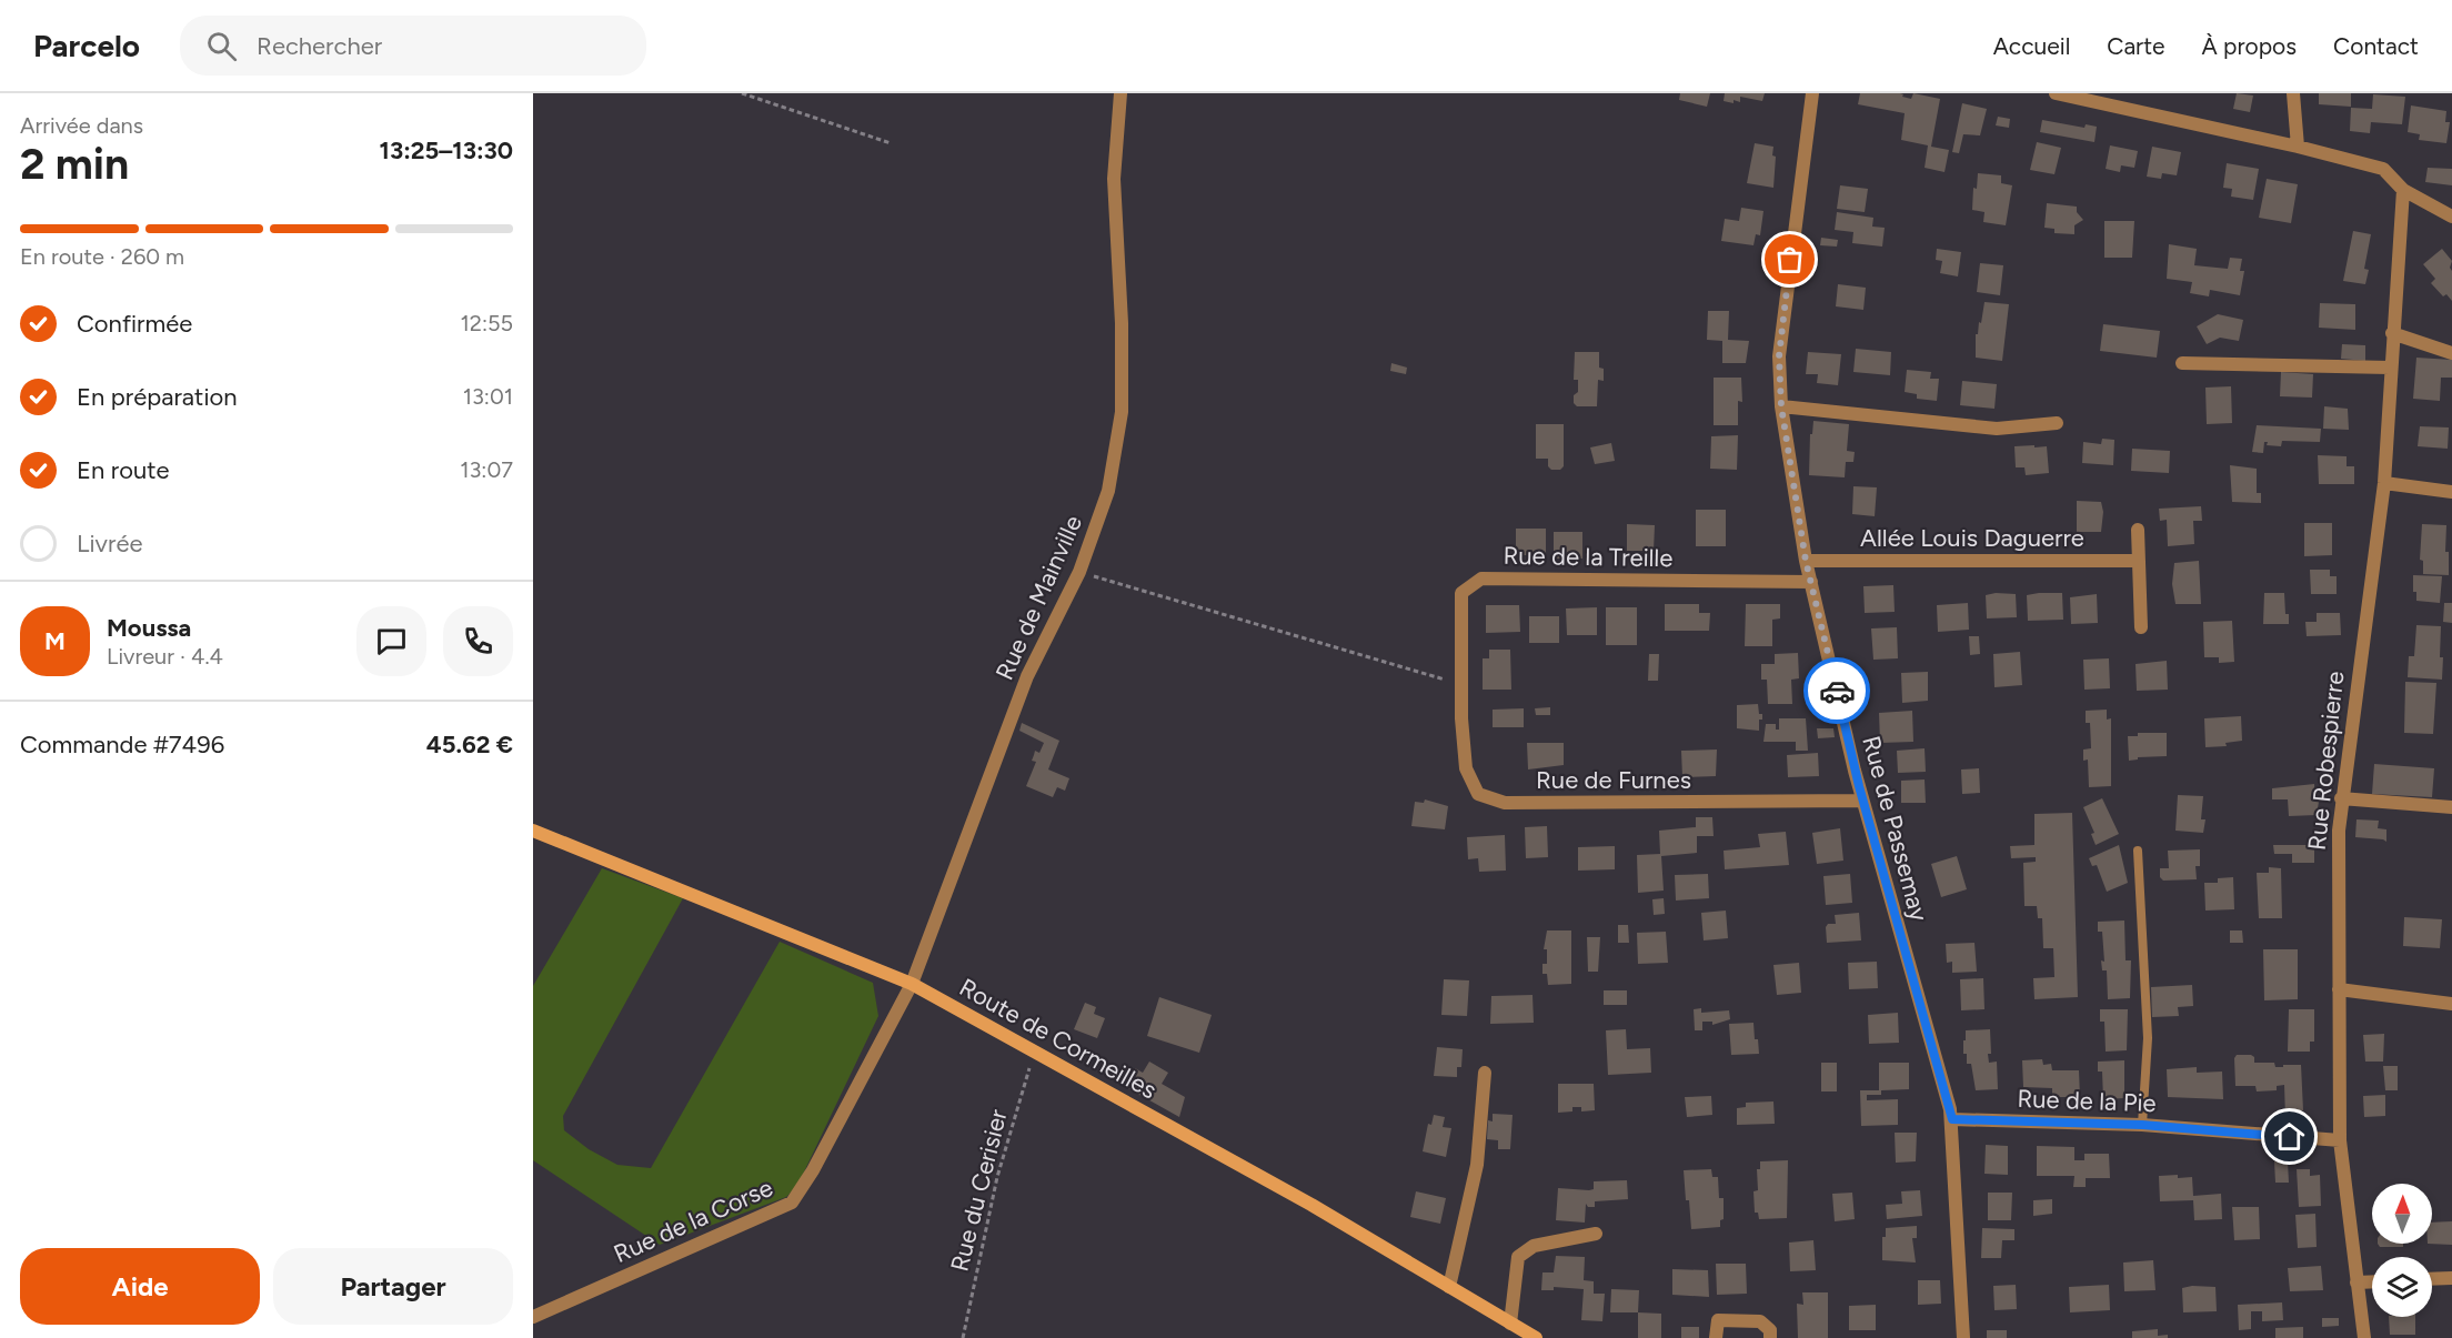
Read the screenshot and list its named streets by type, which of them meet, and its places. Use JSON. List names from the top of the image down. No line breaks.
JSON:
{"streets":{"main road":["Route de Cormeilles"],"street":["Allée Louis Daguerre","Rue de la Treille","Rue de Mainville","Rue Robespierre","Rue de Furnes","Rue de Passemay","Rue de la Pie","Rue de la Corse"],"path":["Rue du Cerisier"]},"crossings":[["Allée Louis Daguerre","Rue de Passemay"],["Rue de la Treille","Rue de Furnes"],["Rue de la Treille","Rue de Passemay"],["Rue de Mainville","Route de Cormeilles"],["Rue de Mainville","Rue de la Corse"],["Rue Robespierre","Rue de la Pie"],["Rue de Furnes","Rue de Passemay"],["Rue de Passemay","Rue de la Pie"],["Route de Cormeilles","Rue du Cerisier"],["Route de Cormeilles","Rue de la Corse"]],"north":"top","page":{"header":"Parcelo","search":"Rechercher","nav":["Accueil","Carte","À propos","Contact"],"heading":["2 min","Arrivée dans","13:25–13:30"],"panel":["Moussa","Livreur · 4.4","Commande #7496","45.62 €"],"bar":"En route · 260 m","list":[["Confirmée","12:55"],["En préparation","13:01"],["En route","13:07"],"Livrée"],"round":"M","buttons":["Aide","Partager"]}}
